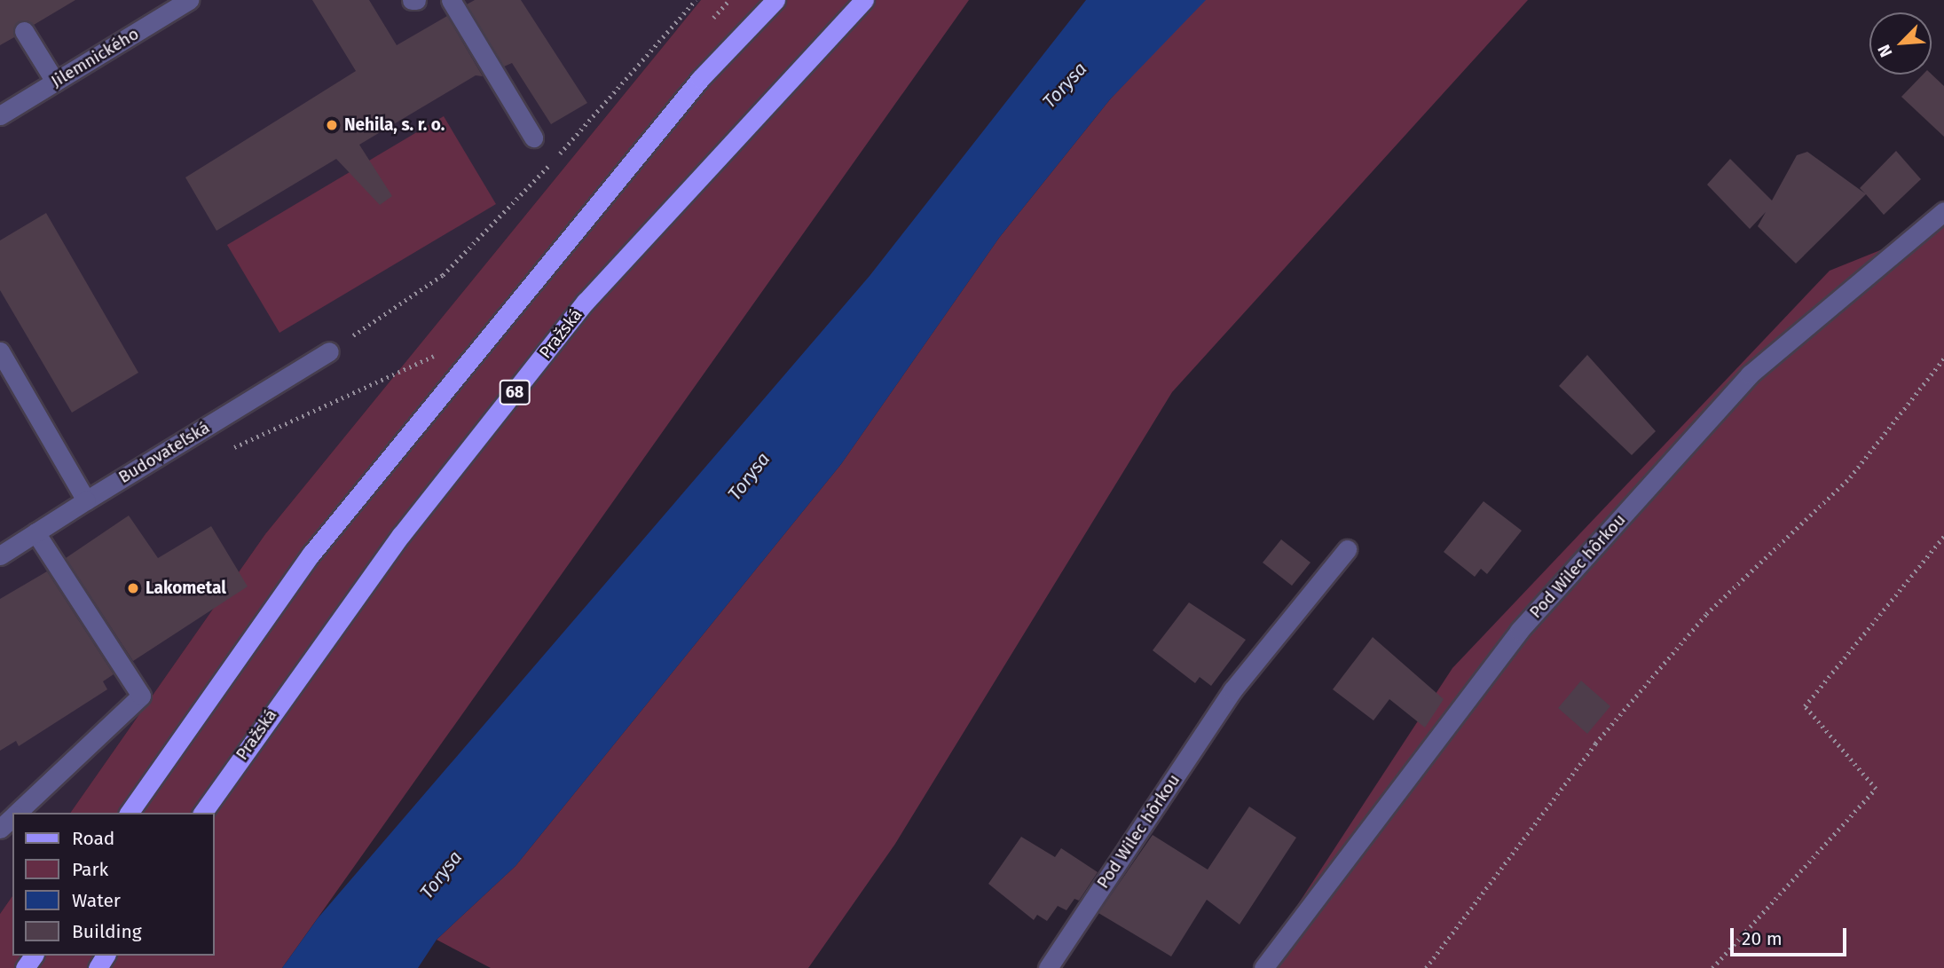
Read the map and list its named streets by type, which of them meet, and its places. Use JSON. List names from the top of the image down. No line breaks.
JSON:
{"streets":{"main road":["Pražská","68"],"street":["Jilemnického","Budovateľská","Pod Wilec hôrkou"]},"water":["Torysa"],"places":["Nehila, s. r. o.","Lakometal"],"legend":["Road","Park","Water","Building"],"scale_bar":"20 m","north":"bottom left"}
